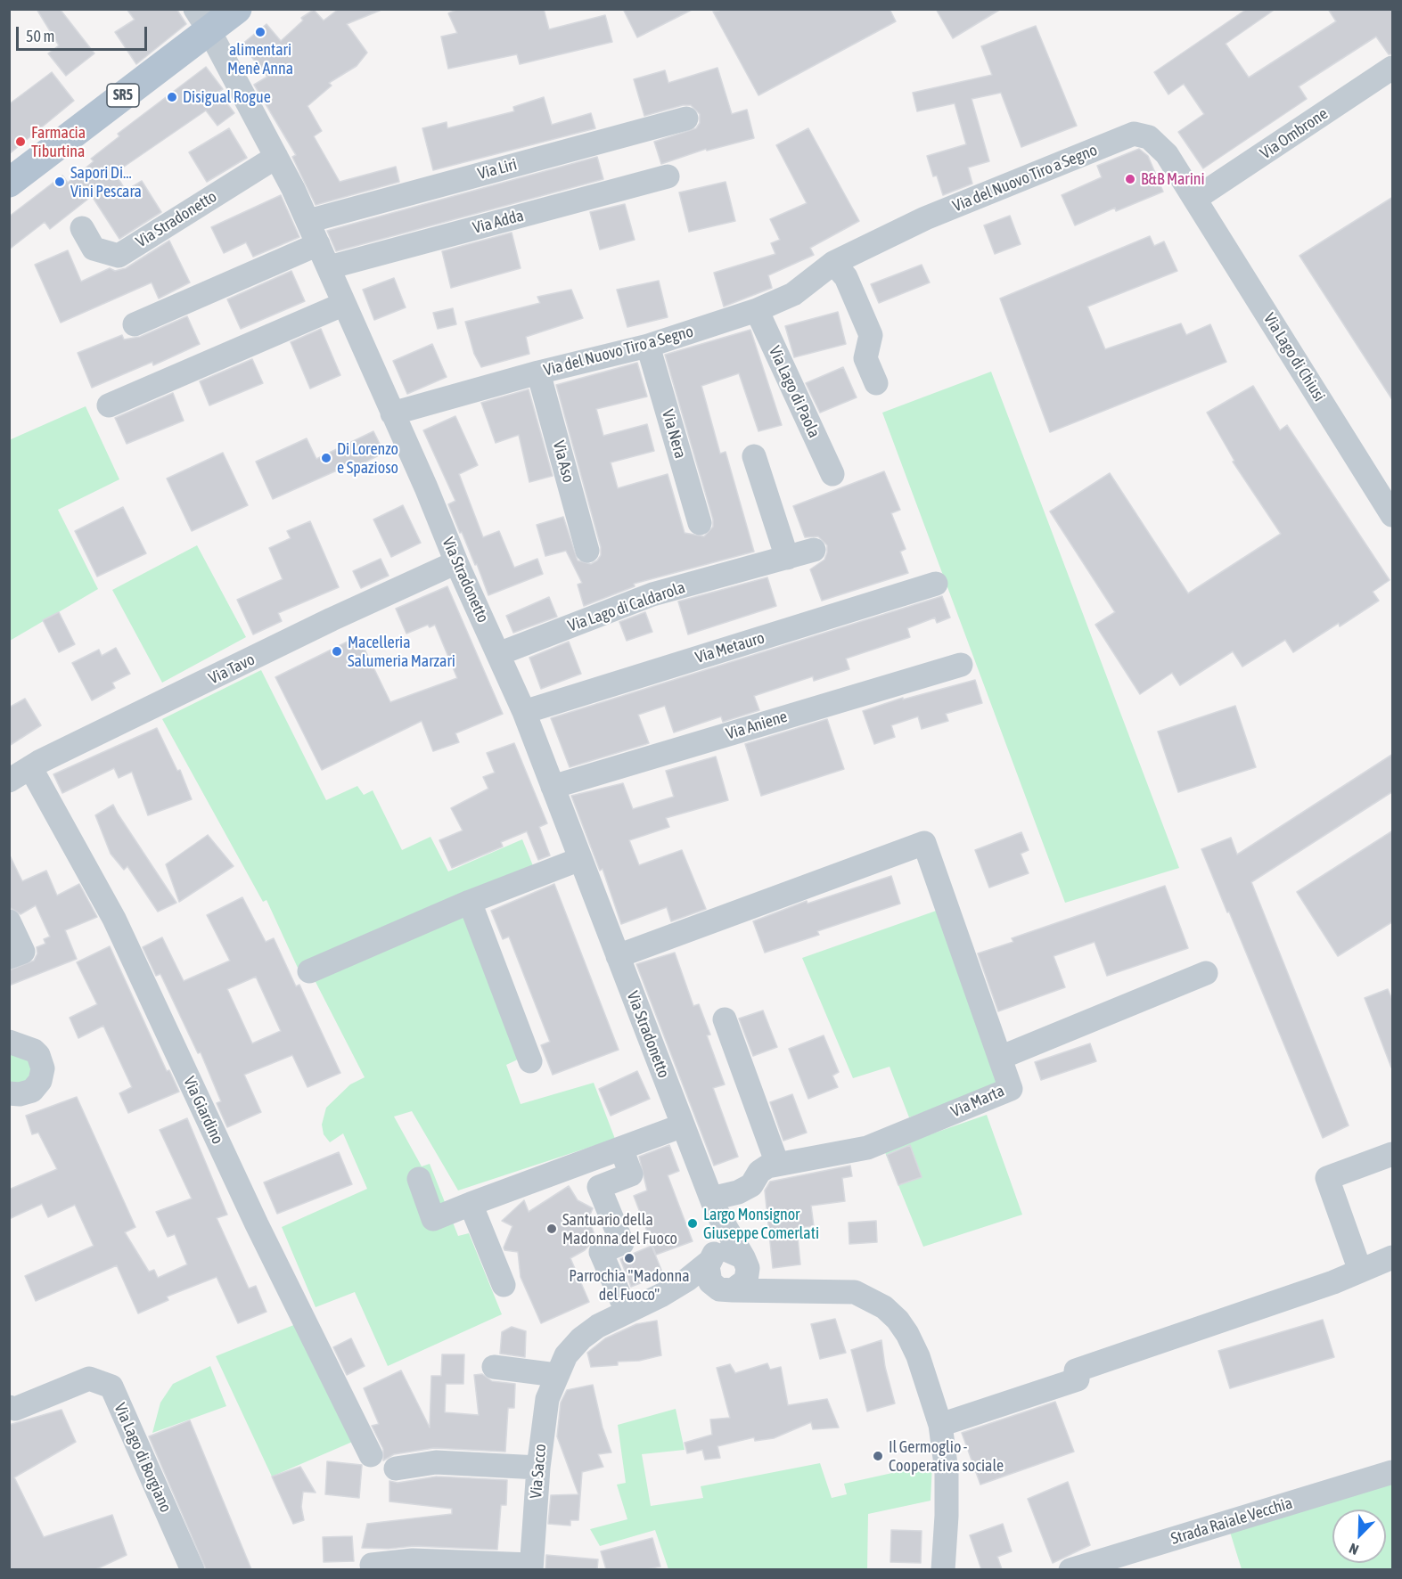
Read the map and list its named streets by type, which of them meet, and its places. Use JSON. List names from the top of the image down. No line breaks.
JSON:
{"streets":{"main road":["SR5"],"street":["Via Ombrone","Via Liri","Via del Nuovo Tiro a Segno","Via Stradonetto","Via Adda","Via Lago di Chiusi","Via Lago di Paola","Via Nera","Via Aso","Via Lago di Caldarola","Via Metauro","Via Tavo","Via Aniene","Via Marta","Via Giardino","Via Lago di Borgiano","Via Sacco","Strada Raiale Vecchia"]},"crossings":[["SR5","Via Stradonetto"],["Via Ombrone","Via del Nuovo Tiro a Segno"],["Via Ombrone","Via Lago di Chiusi"],["Via Liri","Via Stradonetto"],["Via del Nuovo Tiro a Segno","Via Stradonetto"],["Via del Nuovo Tiro a Segno","Via Lago di Chiusi"],["Via del Nuovo Tiro a Segno","Via Lago di Paola"],["Via del Nuovo Tiro a Segno","Via Nera"],["Via del Nuovo Tiro a Segno","Via Aso"],["Via Stradonetto","Via Adda"],["Via Stradonetto","Via Lago di Caldarola"],["Via Stradonetto","Via Metauro"],["Via Stradonetto","Via Tavo"],["Via Stradonetto","Via Aniene"],["Via Stradonetto","Via Marta"],["Via Stradonetto","Via Sacco"],["Via Tavo","Via Giardino"]],"places":["alimentari Menè Anna","Disigual Rogue","Farmacia Tiburtina","B&B Marini","Sapori Di... Vini Pescara","Di Lorenzo e Spazioso","Macelleria Salumeria Marzari","Largo Monsignor Giuseppe Comerlati","Santuario della Madonna del Fuoco","Parrochia \"Madonna del Fuoco\"","Il Germoglio - Cooperativa sociale"],"scale_bar":"50 m","north":"bottom left"}
